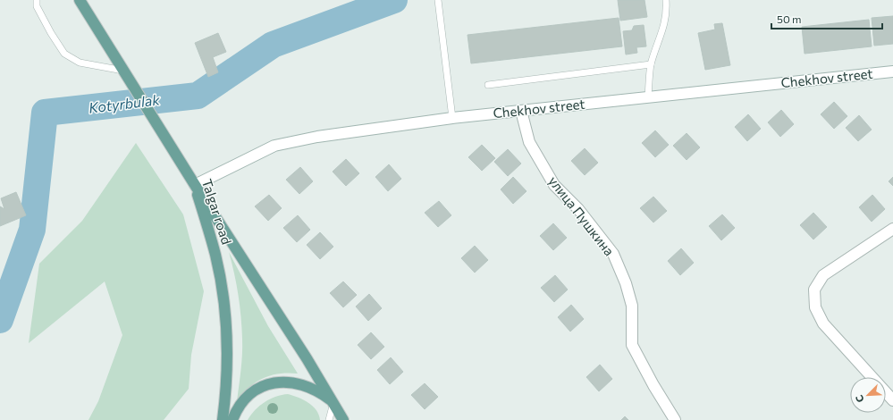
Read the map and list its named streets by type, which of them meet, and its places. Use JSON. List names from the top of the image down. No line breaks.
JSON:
{"streets":{"main road":["Chekhov street","Talgar road","улица Пушкина"]},"crossings":[["Chekhov street","Talgar road"],["Chekhov street","улица Пушкина"]],"water":["Kotyrbulak"],"scale_bar":"50 m","north":"bottom left"}
